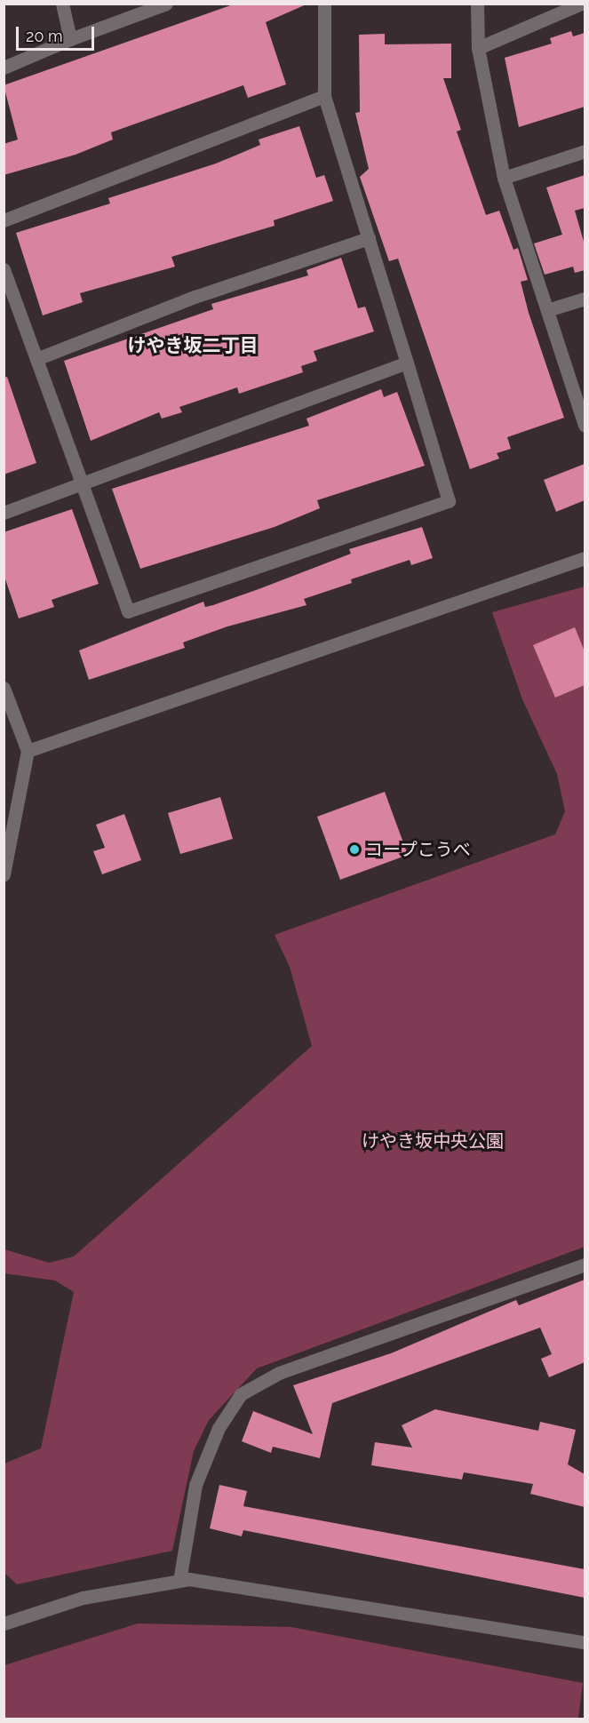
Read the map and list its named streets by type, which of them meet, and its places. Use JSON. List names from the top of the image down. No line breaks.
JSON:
{"districts":["けやき坂二丁目"],"parks":["けやき坂中央公園"],"places":["コープこうべ"],"scale_bar":"20 m"}
